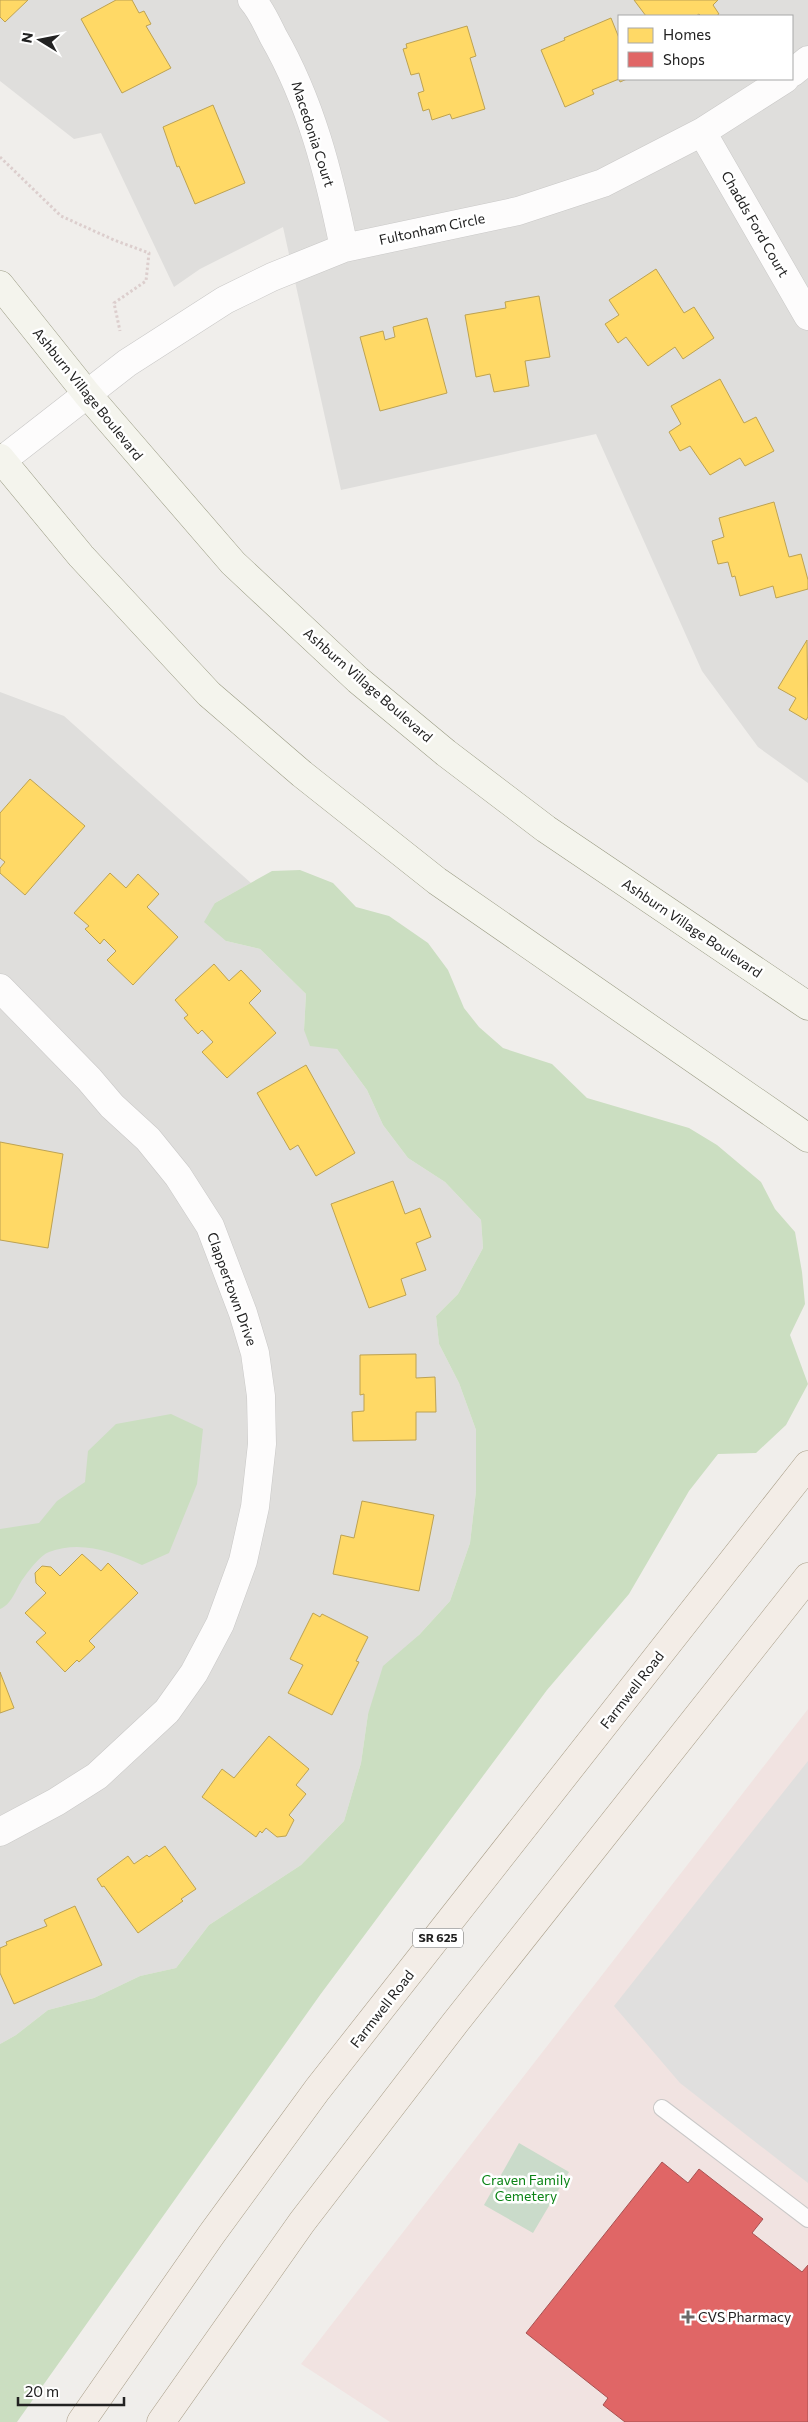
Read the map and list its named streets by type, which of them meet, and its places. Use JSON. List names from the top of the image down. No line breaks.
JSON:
{"streets":{"main road":["Ashburn Village Boulevard","Farmwell Road","SR 625"],"street":["Macedonia Court","Chadds Ford Court","Fultonham Circle","Clappertown Drive"]},"crossings":[["Macedonia Court","Fultonham Circle"],["Chadds Ford Court","Fultonham Circle"],["Fultonham Circle","Ashburn Village Boulevard"]],"parks":["Craven Family Cemetery"],"places":{"health":["CVS Pharmacy"]},"legend":["Homes","Shops"],"scale_bar":"20 m","north":"left"}
